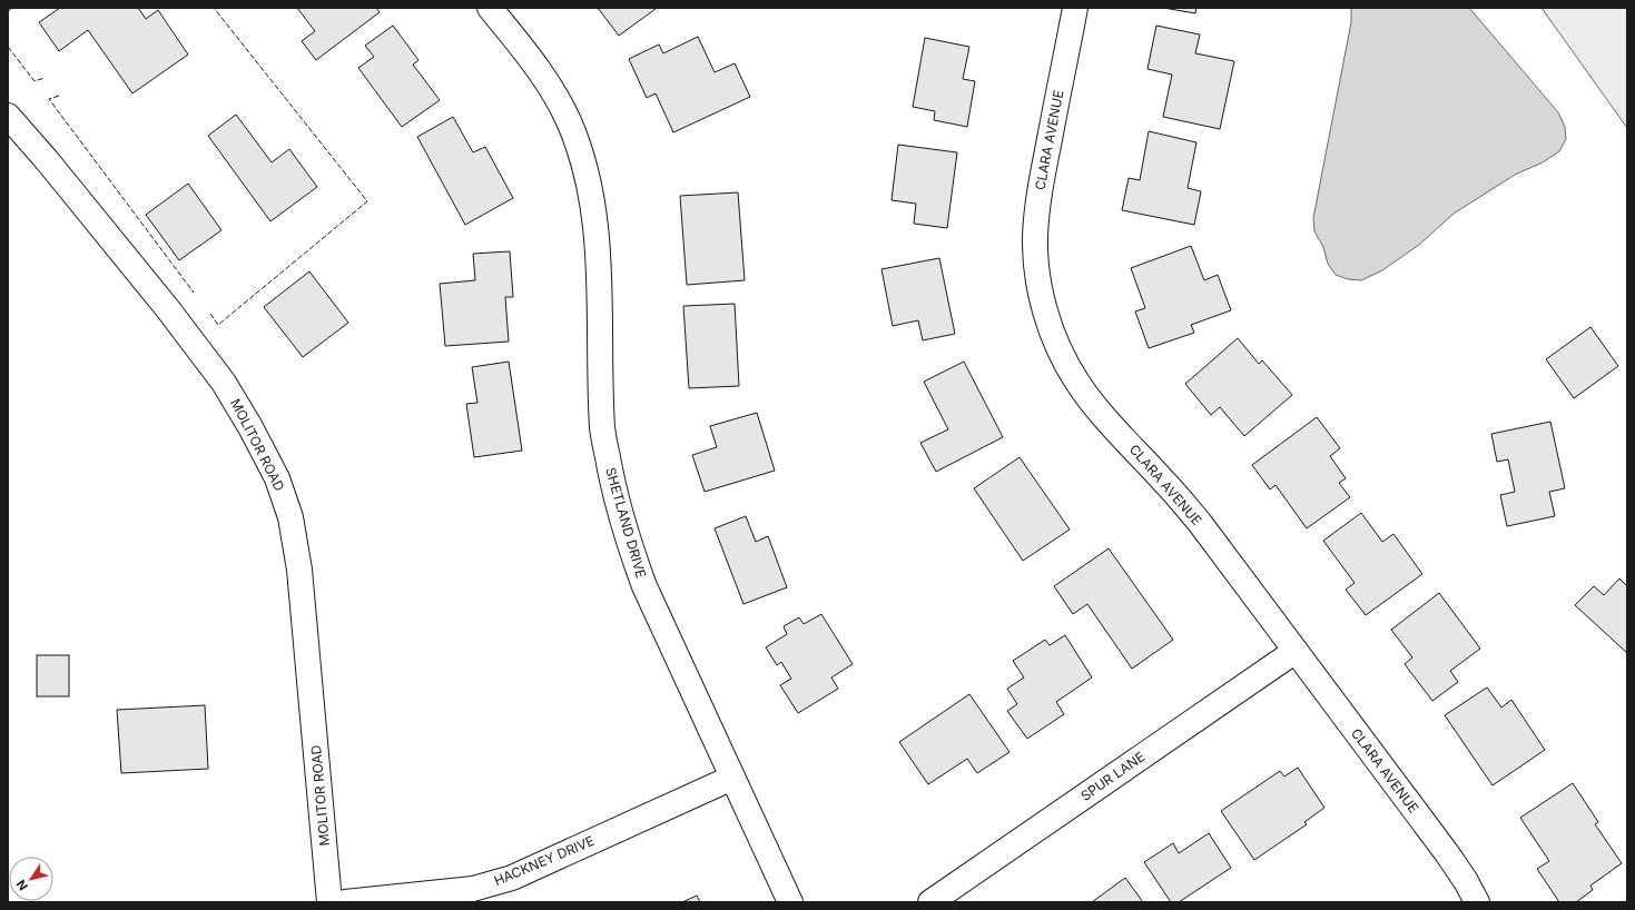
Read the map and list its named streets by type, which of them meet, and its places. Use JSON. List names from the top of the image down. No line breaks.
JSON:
{"streets":{"street":["CLARA AVENUE","MOLITOR ROAD","SHETLAND DRIVE","SPUR LANE","HACKNEY DRIVE"]},"crossings":[["CLARA AVENUE","SPUR LANE"],["SHETLAND DRIVE","HACKNEY DRIVE"]],"north":"bottom left"}
